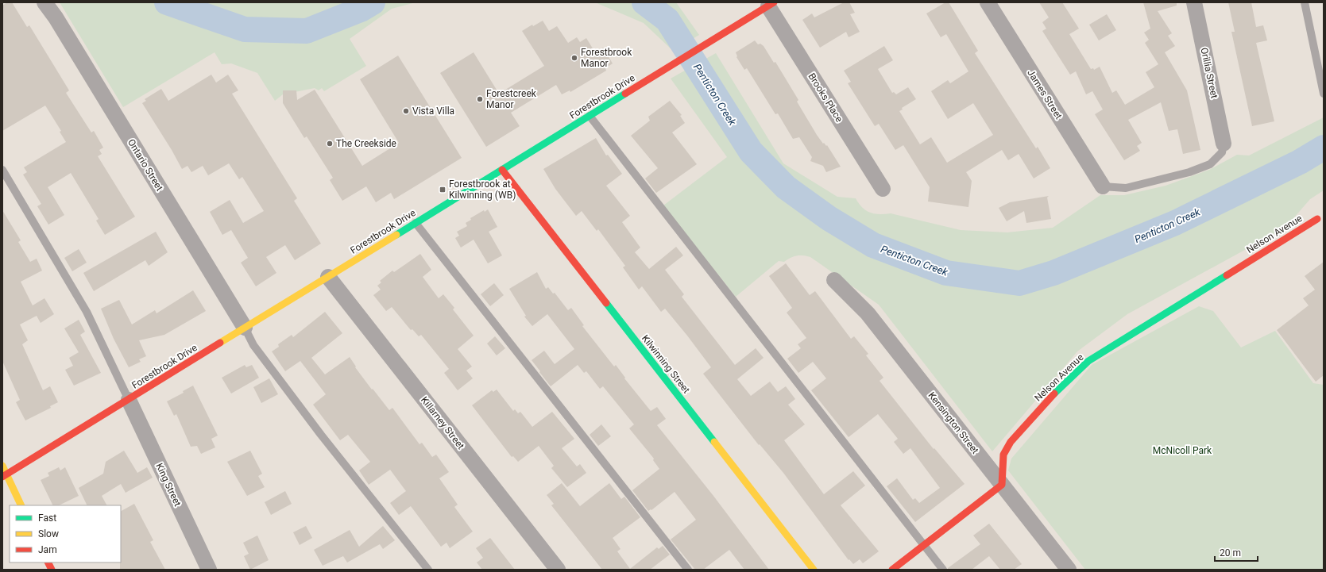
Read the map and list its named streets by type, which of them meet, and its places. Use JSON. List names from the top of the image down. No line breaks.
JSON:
{"streets":{"street":["Orillia Street","James Street","Forestbrook Drive","Brooks Place","Ontario Street","Nelson Avenue","Kilwinning Street","Killarney Street","Kensington Street","King Street"]},"crossings":[["Forestbrook Drive","Brooks Place"],["Forestbrook Drive","Ontario Street"],["Forestbrook Drive","Kilwinning Street"],["Forestbrook Drive","Killarney Street"],["Forestbrook Drive","King Street"],["Nelson Avenue","Kensington Street"]],"water":["Penticton Creek"],"parks":["McNicoll Park"],"places":{"other":["Forestbrook Manor","Forestcreek Manor","Vista Villa","The Creekside"],"transit":["Forestbrook at Kilwinning (WB)"]},"legend":["Fast","Slow","Jam"],"scale_bar":"20 m"}
